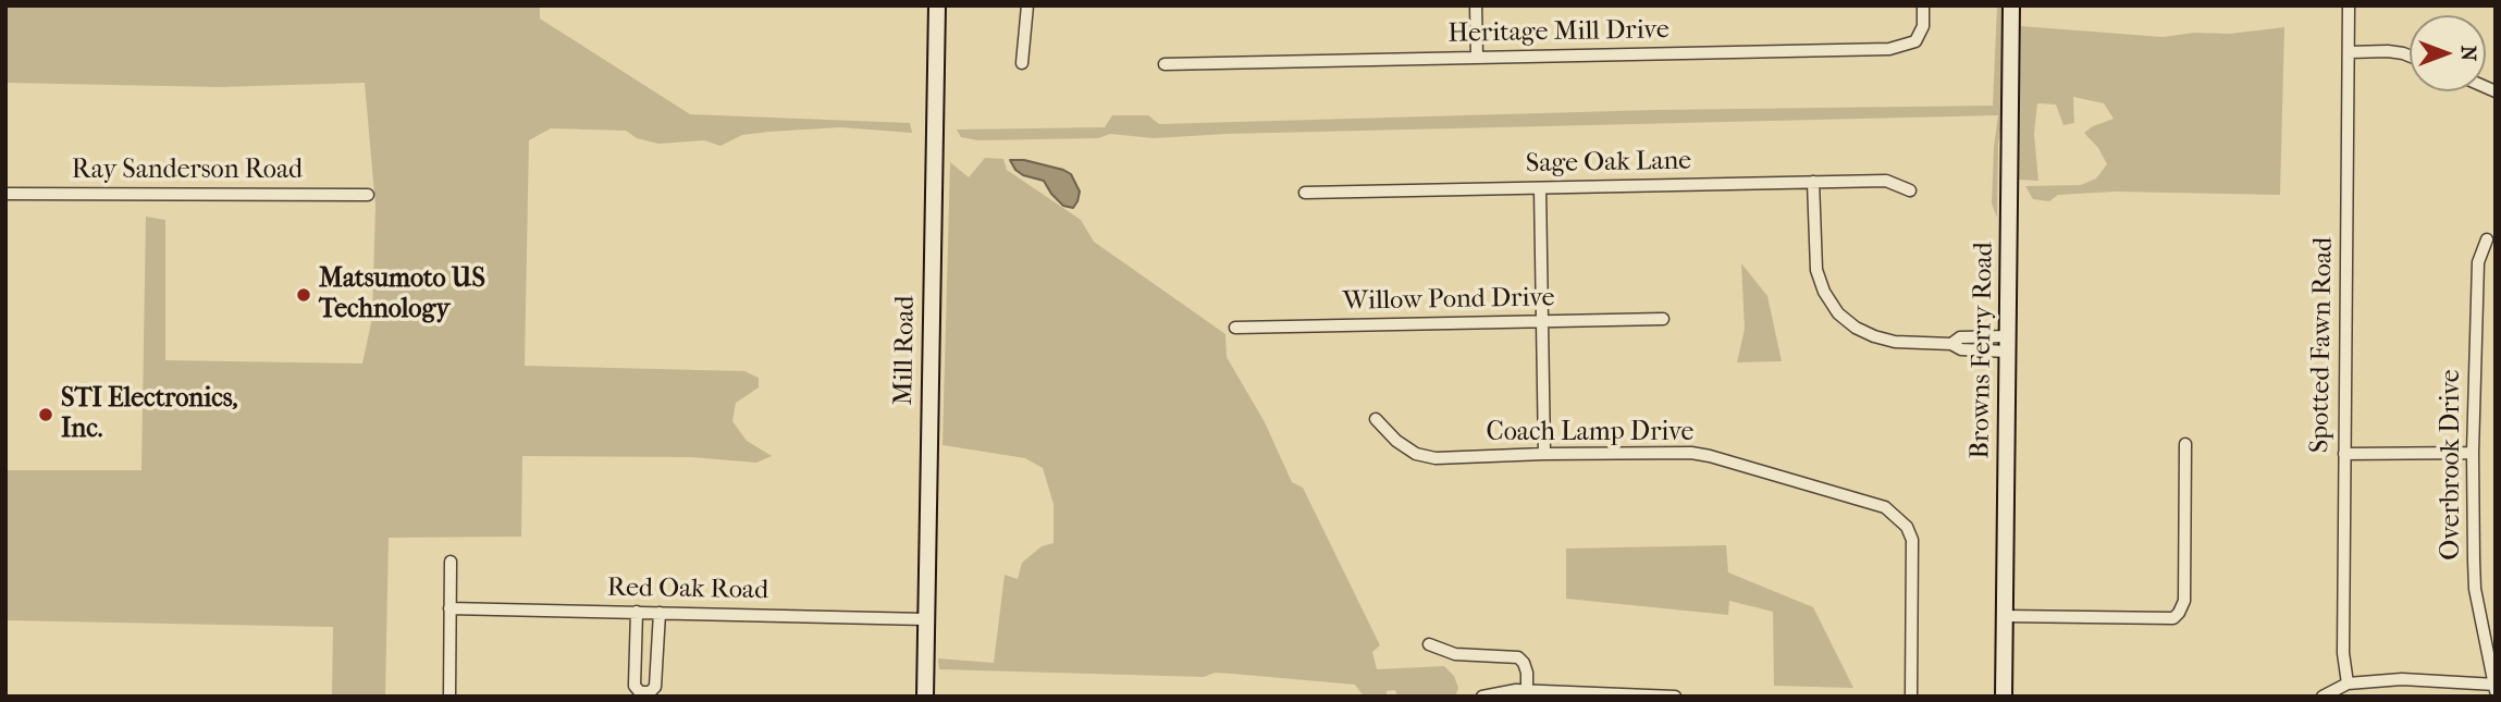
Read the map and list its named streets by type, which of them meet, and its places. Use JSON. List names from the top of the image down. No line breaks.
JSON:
{"streets":{"street":["Heritage Mill Drive","Sage Oak Lane","Ray Sanderson Road","Willow Pond Drive","Spotted Fawn Road","Mill Road","Browns Ferry Road","Coach Lamp Drive","Overbrook Drive","Red Oak Road"]},"crossings":[["Mill Road","Red Oak Road"]],"places":["Matsumoto US Technology","STI Electronics, Inc."],"north":"right"}
